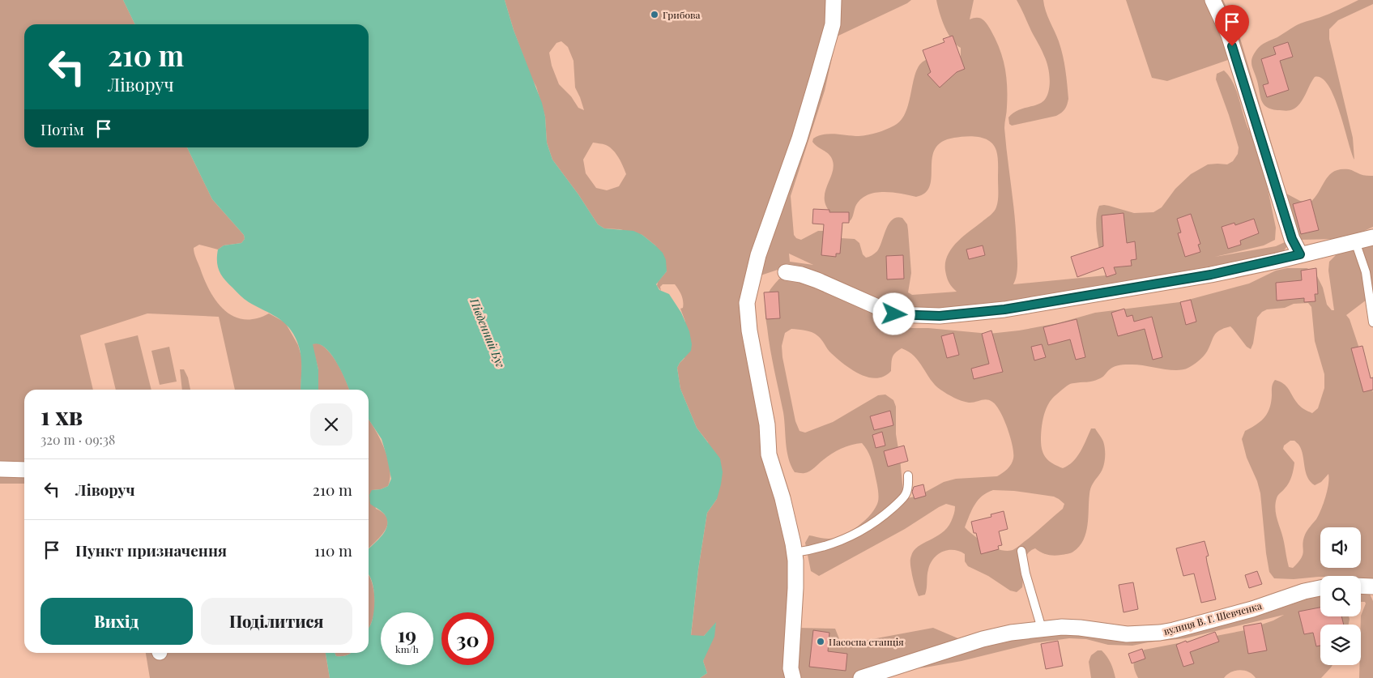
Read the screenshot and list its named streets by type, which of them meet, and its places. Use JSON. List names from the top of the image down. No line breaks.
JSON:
{"streets":{"street":["вулиця В. Г. Шевченка"]},"water":["Південний Буг"],"places":["Грибова","Насосна станція"],"page":{"turn":["210 m","Ліворуч"],"then":"Потім","heading":["1 хв","320 m · 09:38"],"list":[{"name":"Ліворуч","value":"210 m"},{"name":"Пункт призначення","value":"110 m"}],"buttons":["Вихід","Поділитися"],"speed":"19 km/h","limit":"30"}}
